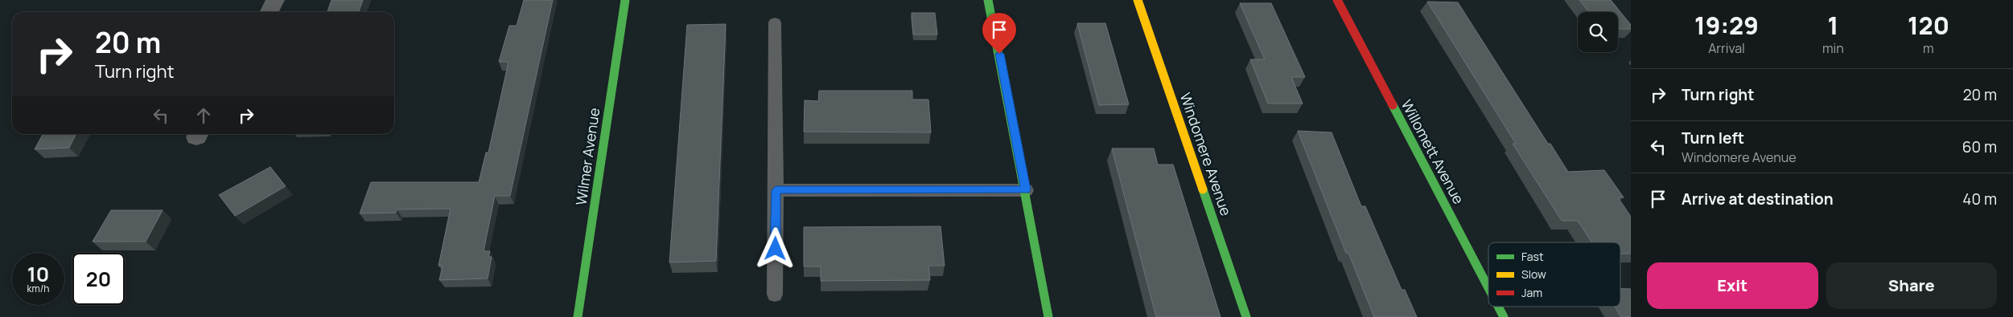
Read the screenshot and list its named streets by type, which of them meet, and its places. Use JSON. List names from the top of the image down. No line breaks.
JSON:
{"streets":{"street":["Willomett Avenue","Windomere Avenue","Wilmer Avenue"]},"legend":["Fast","Slow","Jam"],"page":{"eta":["19:29","Arrival","1","min","120","m"],"turn":["20 m","Turn right"],"list":[{"name":"Turn right","value":"20 m"},{"name":"Turn left","note":"Windomere Avenue","value":"60 m"},{"name":"Arrive at destination","value":"40 m"}],"speed":"10 km/h","limit":"20","buttons":["Exit","Share"]}}
